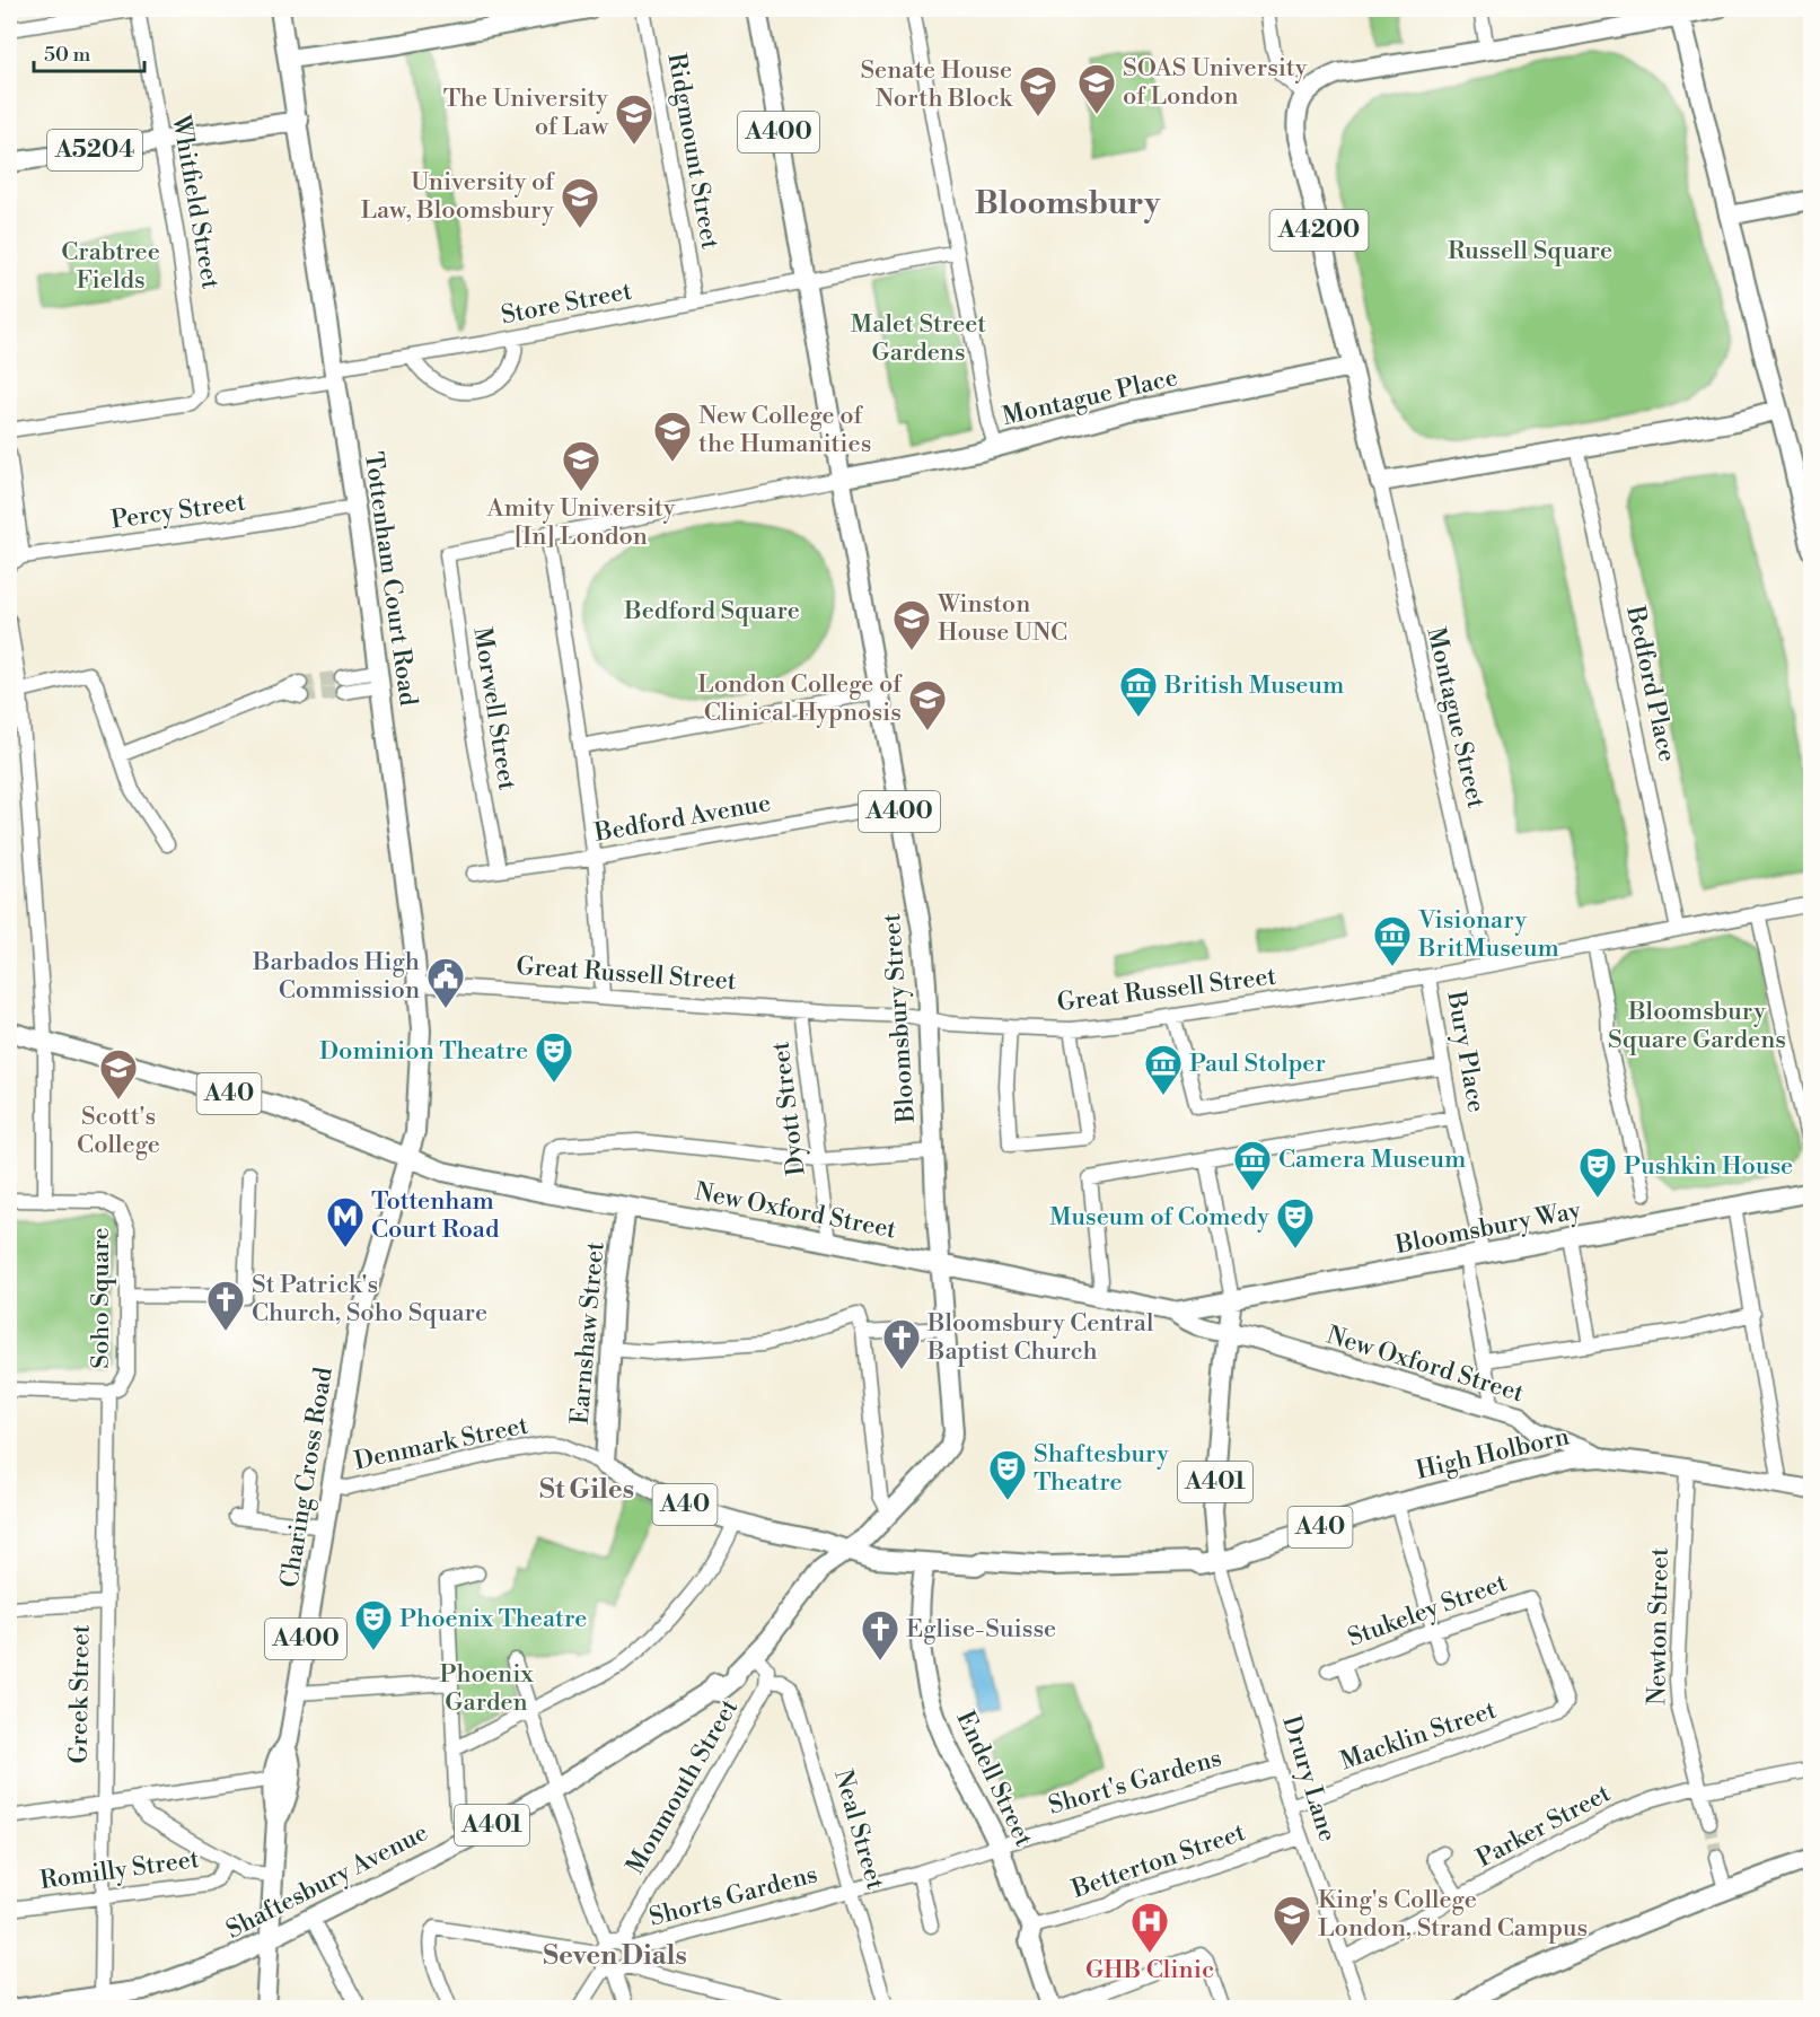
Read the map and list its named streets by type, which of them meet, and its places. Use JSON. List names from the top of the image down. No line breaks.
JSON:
{"streets":{"main road":["A400","A5204","A4200","Montague Place","Tottenham Court Road","Bloomsbury Street","A40","New Oxford Street","Bloomsbury Way","Earnshaw Street","High Holborn","Charing Cross Road","A401","Endell Street","Shaftesbury Avenue"],"street":["Ridgmount Street","Whitfield Street","Store Street","Percy Street","Bedford Place","Morwell Street","Montague Street","Bedford Avenue","Great Russell Street","Bury Place","Dyott Street","Soho Square","Denmark Street","Stukeley Street","Newton Street","Greek Street","Macklin Street","Drury Lane","Short's Gardens","Monmouth Street","Parker Street","Neal Street","Betterton Street","Romilly Street","Shorts Gardens"]},"crossings":[["A400","Store Street"],["A400","Montague Place"],["A400","Bloomsbury Street"],["A400","Charing Cross Road"],["A5204","Whitfield Street"],["A5204","Tottenham Court Road"],["Ridgmount Street","Store Street"],["A4200","Montague Place"],["A4200","Montague Street"],["Store Street","Tottenham Court Road"],["Percy Street","Tottenham Court Road"],["Tottenham Court Road","Great Russell Street"],["Tottenham Court Road","A40"],["Tottenham Court Road","New Oxford Street"],["Tottenham Court Road","Charing Cross Road"],["Bedford Place","Great Russell Street"],["Morwell Street","Bedford Avenue"],["Montague Street","Great Russell Street"],["Bedford Avenue","Bloomsbury Street"],["Great Russell Street","Bloomsbury Street"],["Great Russell Street","Bury Place"],["Great Russell Street","Dyott Street"],["Bloomsbury Street","New Oxford Street"],["Bloomsbury Street","Shaftesbury Avenue"],["Bury Place","New Oxford Street"],["Bury Place","Bloomsbury Way"],["A40","New Oxford Street"],["A40","Earnshaw Street"],["A40","Denmark Street"],["A40","Charing Cross Road"],["A40","Shaftesbury Avenue"],["Dyott Street","New Oxford Street"],["New Oxford Street","Bloomsbury Way"],["New Oxford Street","Earnshaw Street"],["New Oxford Street","High Holborn"],["New Oxford Street","Charing Cross Road"],["New Oxford Street","A401"],["New Oxford Street","Shaftesbury Avenue"],["Bloomsbury Way","A401"],["Soho Square","Greek Street"],["Earnshaw Street","Denmark Street"],["Denmark Street","Charing Cross Road"],["High Holborn","A401"],["High Holborn","Newton Street"],["High Holborn","Drury Lane"],["Charing Cross Road","Shaftesbury Avenue"],["A401","Drury Lane"],["Stukeley Street","Macklin Street"],["Newton Street","Parker Street"],["Greek Street","Romilly Street"],["Greek Street","Shaftesbury Avenue"],["Macklin Street","Drury Lane"],["Endell Street","Short's Gardens"],["Endell Street","Betterton Street"],["Drury Lane","Short's Gardens"],["Drury Lane","Parker Street"],["Drury Lane","Betterton Street"],["Short's Gardens","Neal Street"],["Short's Gardens","Shorts Gardens"],["Monmouth Street","Neal Street"],["Monmouth Street","Shaftesbury Avenue"],["Monmouth Street","Shorts Gardens"],["Neal Street","Shorts Gardens"]],"districts":["Bloomsbury","St Giles","Seven Dials"],"parks":["Russell Square","Crabtree Fields","Malet Street Gardens","Bedford Square","Bloomsbury Square Gardens","Phoenix Garden"],"places":{"school or university":["SOAS University of London","Senate House North Block","The University of Law","University of Law, Bloomsbury","New College of the Humanities","Amity University [In] London","Winston House UNC","London College of Clinical Hypnosis","Scott's College","King's College London, Strand Campus"],"museum":["British Museum","Visionary BritMuseum","Paul Stolper","Camera Museum"],"public building":["Barbados High Commission"],"theatre":["Dominion Theatre","Pushkin House","Museum of Comedy","Shaftesbury Theatre","Phoenix Theatre"],"metro station":["Tottenham Court Road"],"church":["St Patrick's Church, Soho Square","Bloomsbury Central Baptist Church","Eglise-Suisse"],"hospital":["GHB Clinic"]},"scale_bar":"50 m"}
